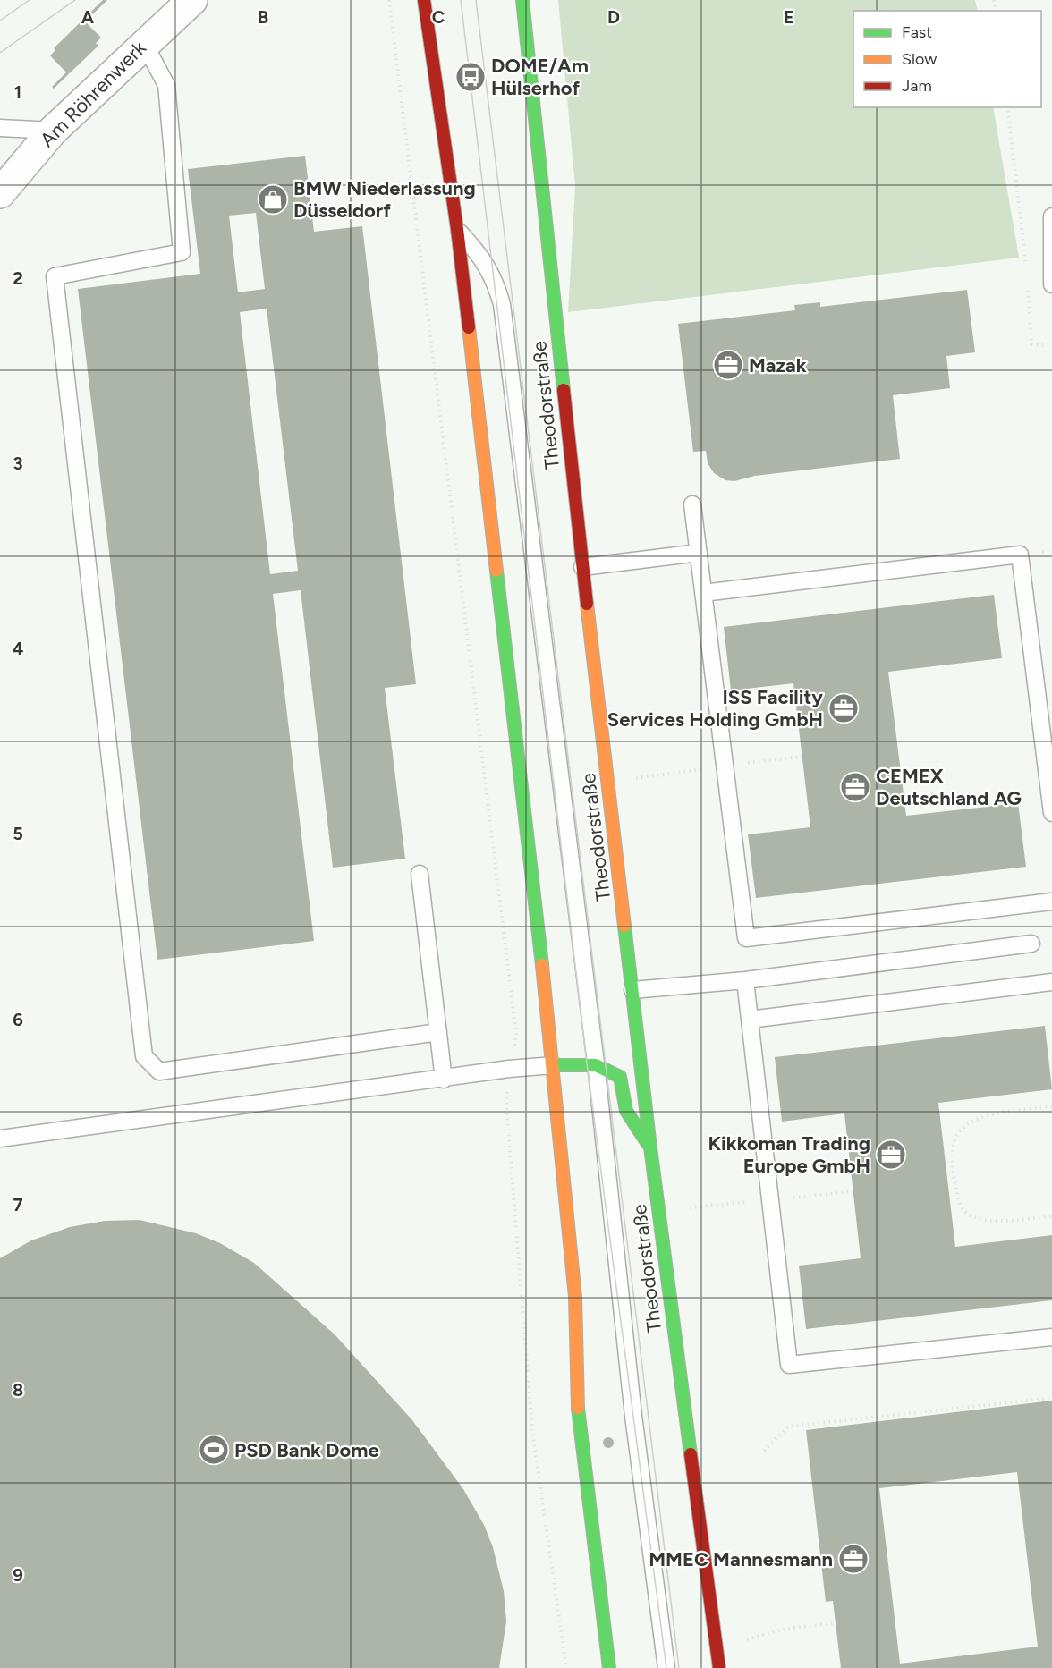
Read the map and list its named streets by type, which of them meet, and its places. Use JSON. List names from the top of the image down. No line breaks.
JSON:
{"streets":{"main road":["Theodorstraße"],"street":["Am Röhrenwerk"]},"places":{"bus stop":["DOME/Am Hülserhof"],"shop":["BMW Niederlassung Düsseldorf"],"office":["Mazak","ISS Facility Services Holding GmbH","CEMEX Deutschland AG","Kikkoman Trading Europe GmbH","MMEC Mannesmann"],"sports":["PSD Bank Dome"]},"legend":["Fast","Slow","Jam"],"grid":{"columns":["A","B","C","D","E"],"rows":["1","2","3","4","5","6","7","8","9"]}}
